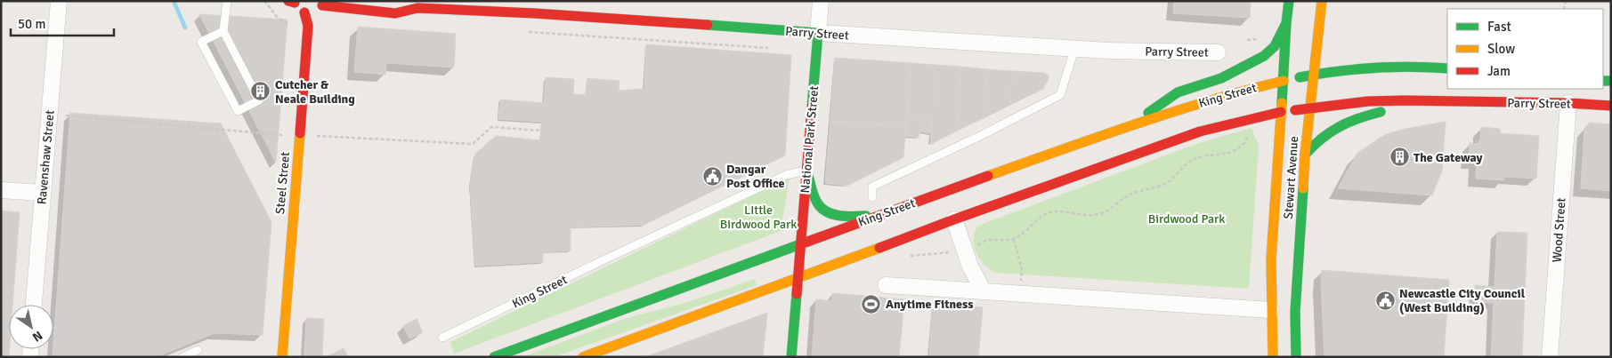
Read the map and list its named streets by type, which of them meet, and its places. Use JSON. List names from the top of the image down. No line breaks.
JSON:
{"streets":{"main road":["Parry Street","King Street","National Park Street","Stewart Avenue","Steel Street"],"street":["Ravenshaw Street","Wood Street"]},"crossings":[["Parry Street","National Park Street"],["Parry Street","Stewart Avenue"],["Parry Street","Steel Street"],["Parry Street","Wood Street"],["King Street","National Park Street"],["King Street","Stewart Avenue"]],"parks":["LIttle Birdwood Park","Birdwood Park"],"places":{"building":["Cutcher & Neale Building","The Gateway"],"public building":["Dangar Post Office","Newcastle City Council (West Building)"],"sports":["Anytime Fitness"]},"legend":["Fast","Slow","Jam"],"scale_bar":"50 m","north":"bottom right"}
